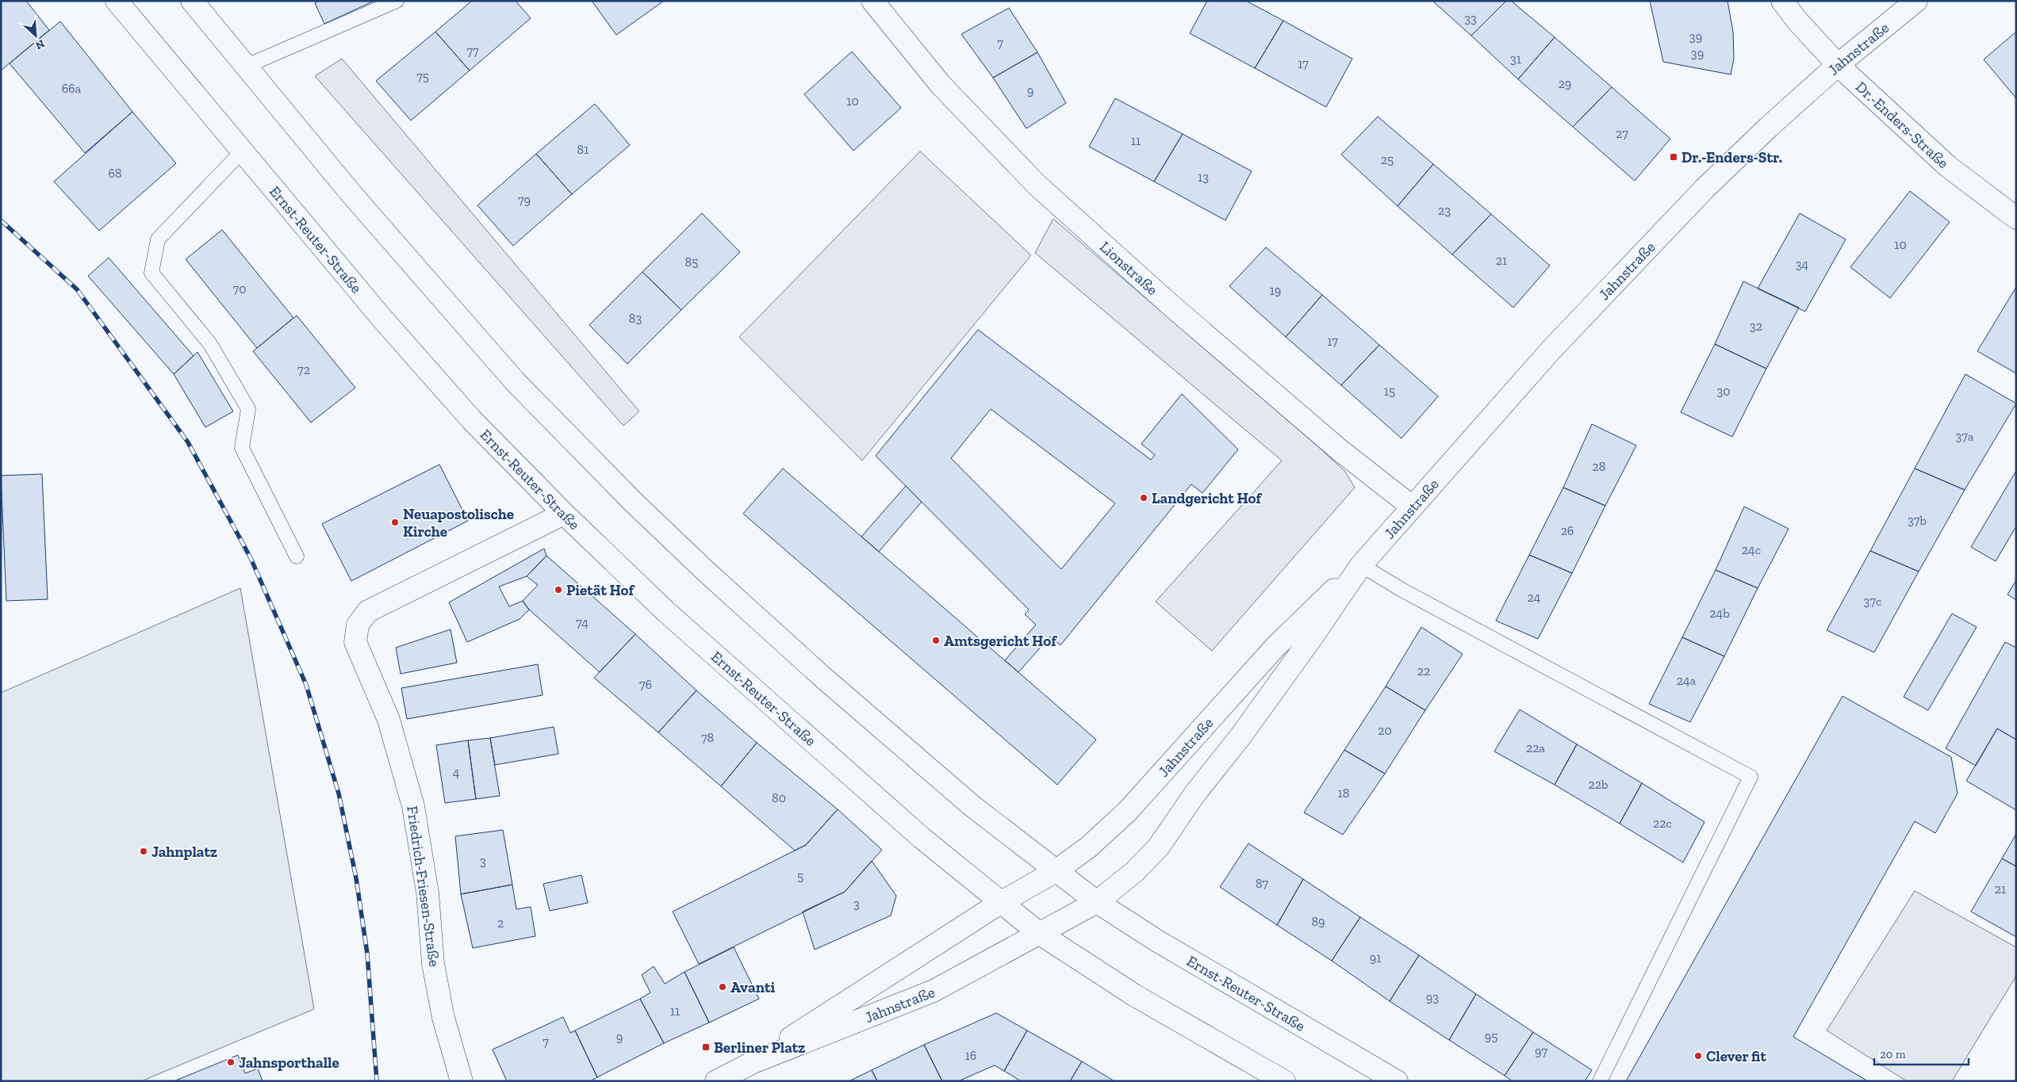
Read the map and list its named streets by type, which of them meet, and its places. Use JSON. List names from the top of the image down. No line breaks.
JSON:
{"streets":{"main road":["Jahnstraße","Dr.-Enders-Straße","Ernst-Reuter-Straße","Lionstraße","Friedrich-Friesen-Straße"]},"crossings":[["Jahnstraße","Dr.-Enders-Straße"],["Jahnstraße","Ernst-Reuter-Straße"],["Jahnstraße","Lionstraße"],["Ernst-Reuter-Straße","Friedrich-Friesen-Straße"]],"places":{"transit":["Dr.-Enders-Str.","Berliner Platz"],"other":["Landgericht Hof","Neuapostolische Kirche","Pietät Hof","Amtsgericht Hof","Jahnplatz","Avanti","Clever fit","Jahnsporthalle"]},"house_numbers":["33","39","7","77","39","31","17","75","29","66a","9","10","27","11","81","25","68","13","79","23","10","21","85","34","70","19","83","32","17","72","15","30","37a","28","37b","26","24c","24","37c","24b","74","22","24a","76","20","78","22a","4","22b","18","80","22c","3","5","87","21","3","89","2","91","93","11","95","9","7","97","16"],"scale_bar":"20 m","north":"bottom right"}
